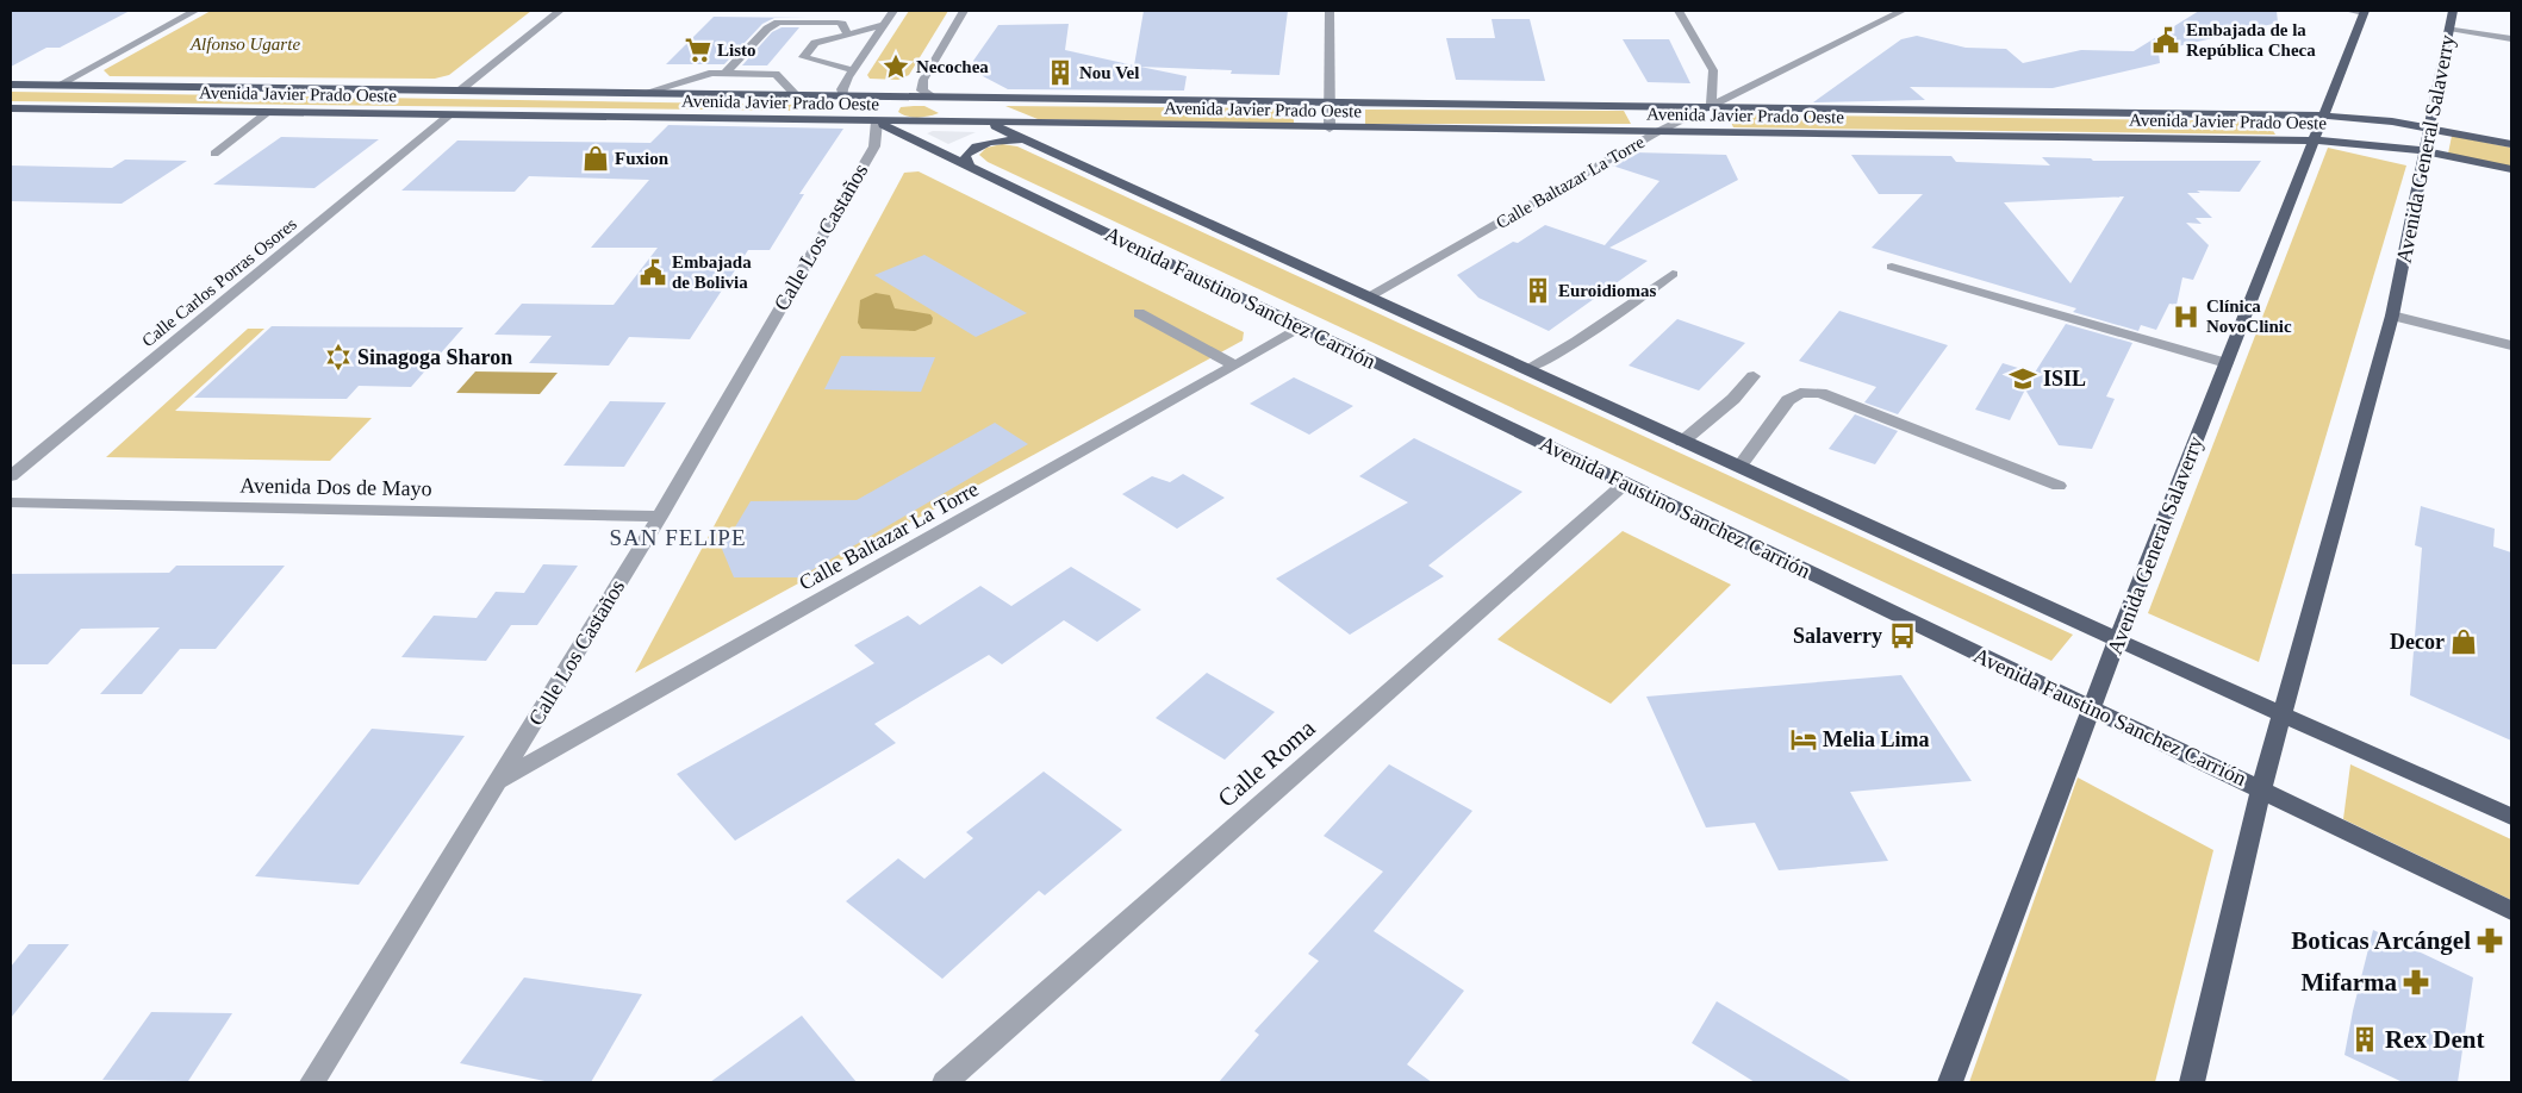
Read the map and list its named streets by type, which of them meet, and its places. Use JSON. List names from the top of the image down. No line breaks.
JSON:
{"streets":{"main road":["Avenida Javier Prado Oeste","Avenida General Salaverry","Avenida Faustino Sanchez Carrión"],"street":["Calle Baltazar La Torre","Calle Los Castaños","Calle Carlos Porras Osores","Avenida Dos de Mayo","Calle Roma"]},"crossings":[["Avenida Javier Prado Oeste","Avenida General Salaverry"],["Avenida Javier Prado Oeste","Calle Baltazar La Torre"],["Avenida Javier Prado Oeste","Calle Los Castaños"],["Avenida Javier Prado Oeste","Calle Carlos Porras Osores"],["Avenida Javier Prado Oeste","Avenida Faustino Sanchez Carrión"],["Avenida General Salaverry","Avenida Faustino Sanchez Carrión"],["Calle Baltazar La Torre","Calle Los Castaños"],["Calle Baltazar La Torre","Avenida Faustino Sanchez Carrión"],["Calle Los Castaños","Avenida Faustino Sanchez Carrión"],["Calle Los Castaños","Avenida Dos de Mayo"],["Avenida Faustino Sanchez Carrión","Calle Roma"]],"districts":["SAN FELIPE"],"parks":["Alfonso Ugarte"],"places":{"public building":["Embajada de la República Checa","Embajada de Bolivia"],"supermarket":["Listo"],"place":["Necochea"],"building":["Nou Vel","Euroidiomas","Rex Dent"],"shop":["Fuxion","Decor"],"hospital":["Clínica NovoClinic"],"synagogue":["Sinagoga Sharon"],"school or university":["ISIL"],"bus stop":["Salaverry"],"hotel":["Melia Lima"],"pharmacy":["Boticas Arcángel","Mifarma"]}}
